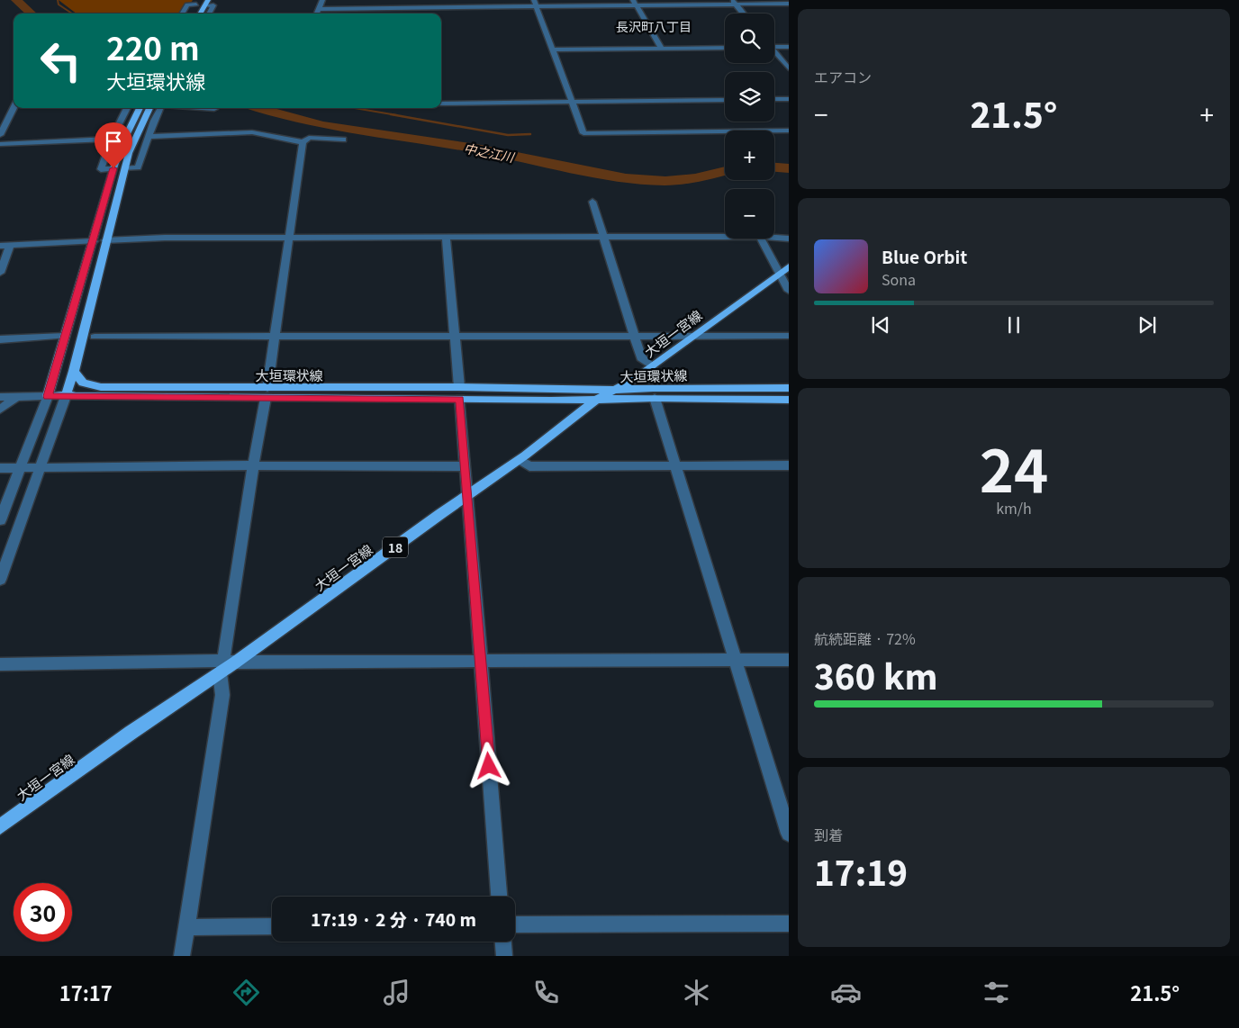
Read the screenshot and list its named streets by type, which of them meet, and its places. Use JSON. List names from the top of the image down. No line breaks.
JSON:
{"streets":{"main road":["大垣一宮線","大垣環状線","18"]},"crossings":[["大垣一宮線","大垣環状線"]],"districts":["長沢町八丁目"],"water":["中之江川"],"page":{"tile":["エアコン",["24","km/h"],["航続距離 · 72%","360 km"],["到着","17:19"]],"map_buttons":["+","−"],"turn":["220 m","大垣環状線"],"heat":["−","21.5°","+"],"song":["Blue Orbit","Sona"],"limit":"30","trip":"17:19 · 2 分 · 740 m","tabs":["17:17","21.5°"]}}
